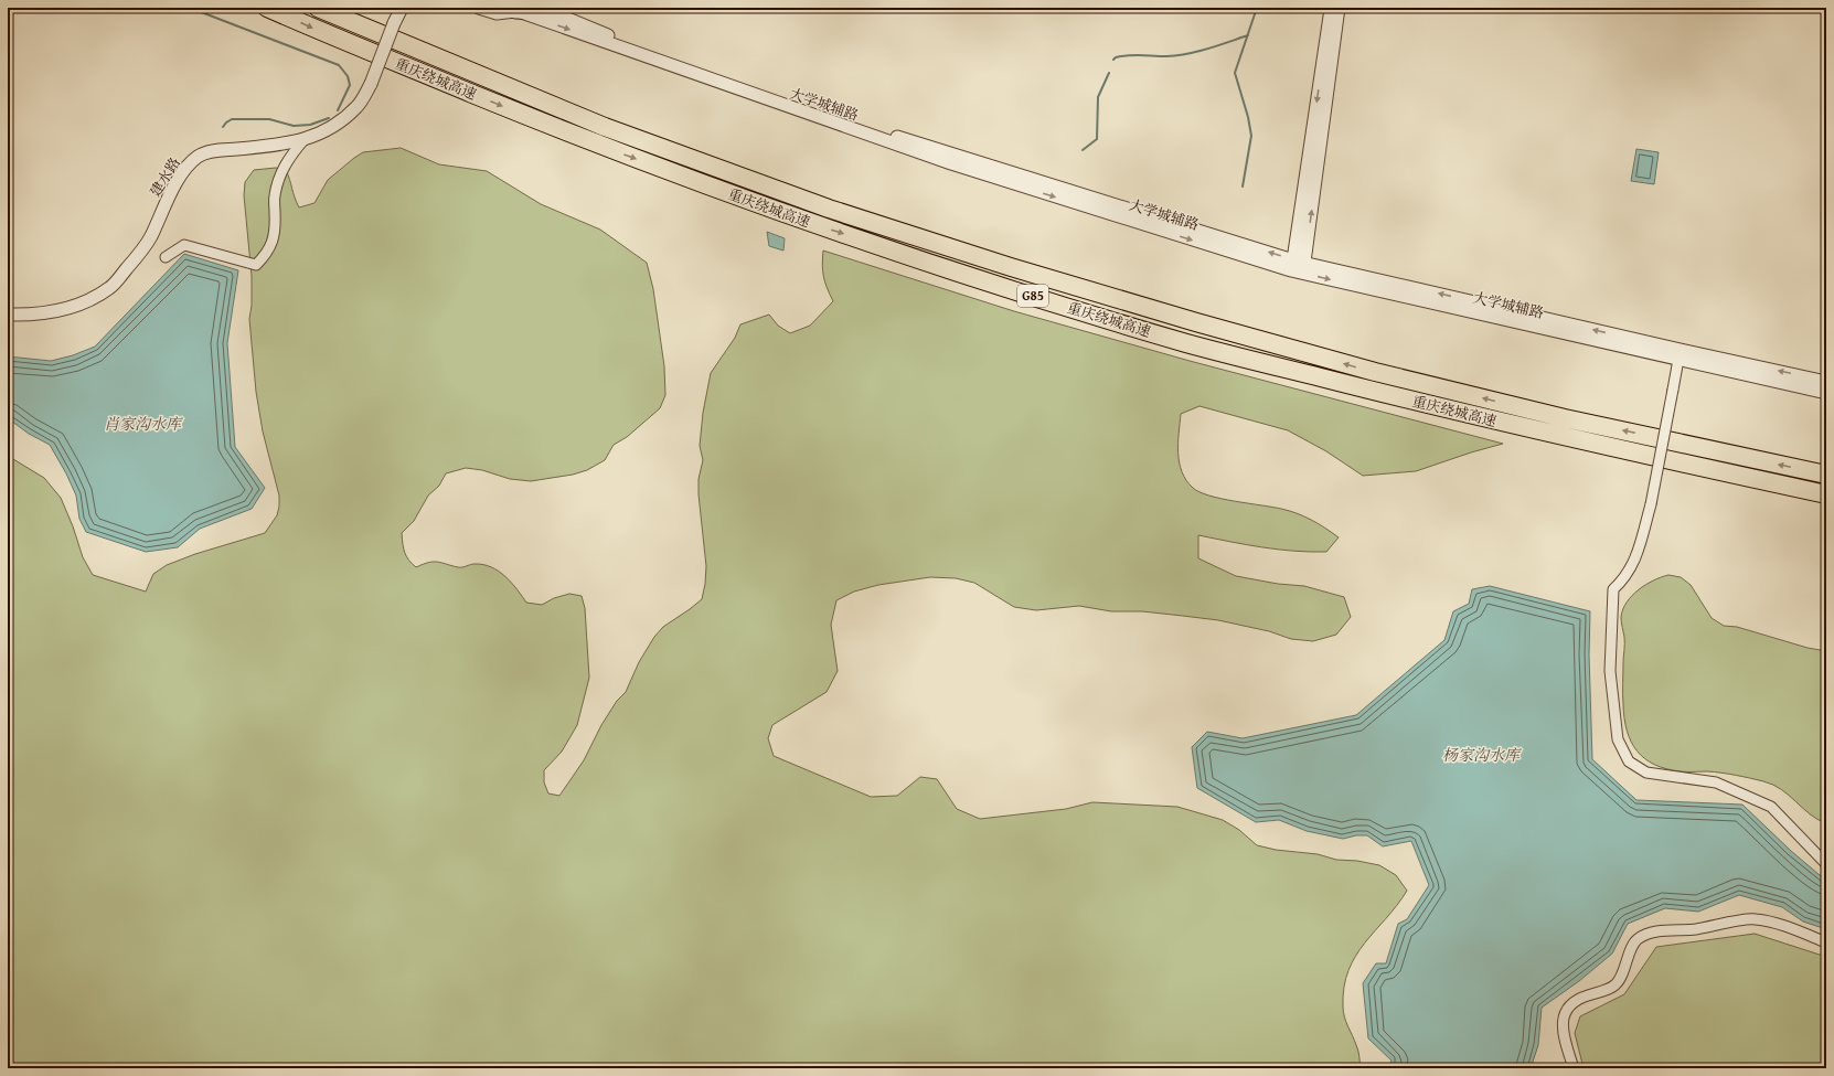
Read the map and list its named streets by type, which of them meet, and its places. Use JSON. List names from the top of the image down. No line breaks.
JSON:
{"streets":{"highway":["重庆绕城高速","G85"],"street":["大学城辅路","建水路"]},"water":["肖家沟水库","杨家沟水库"]}
